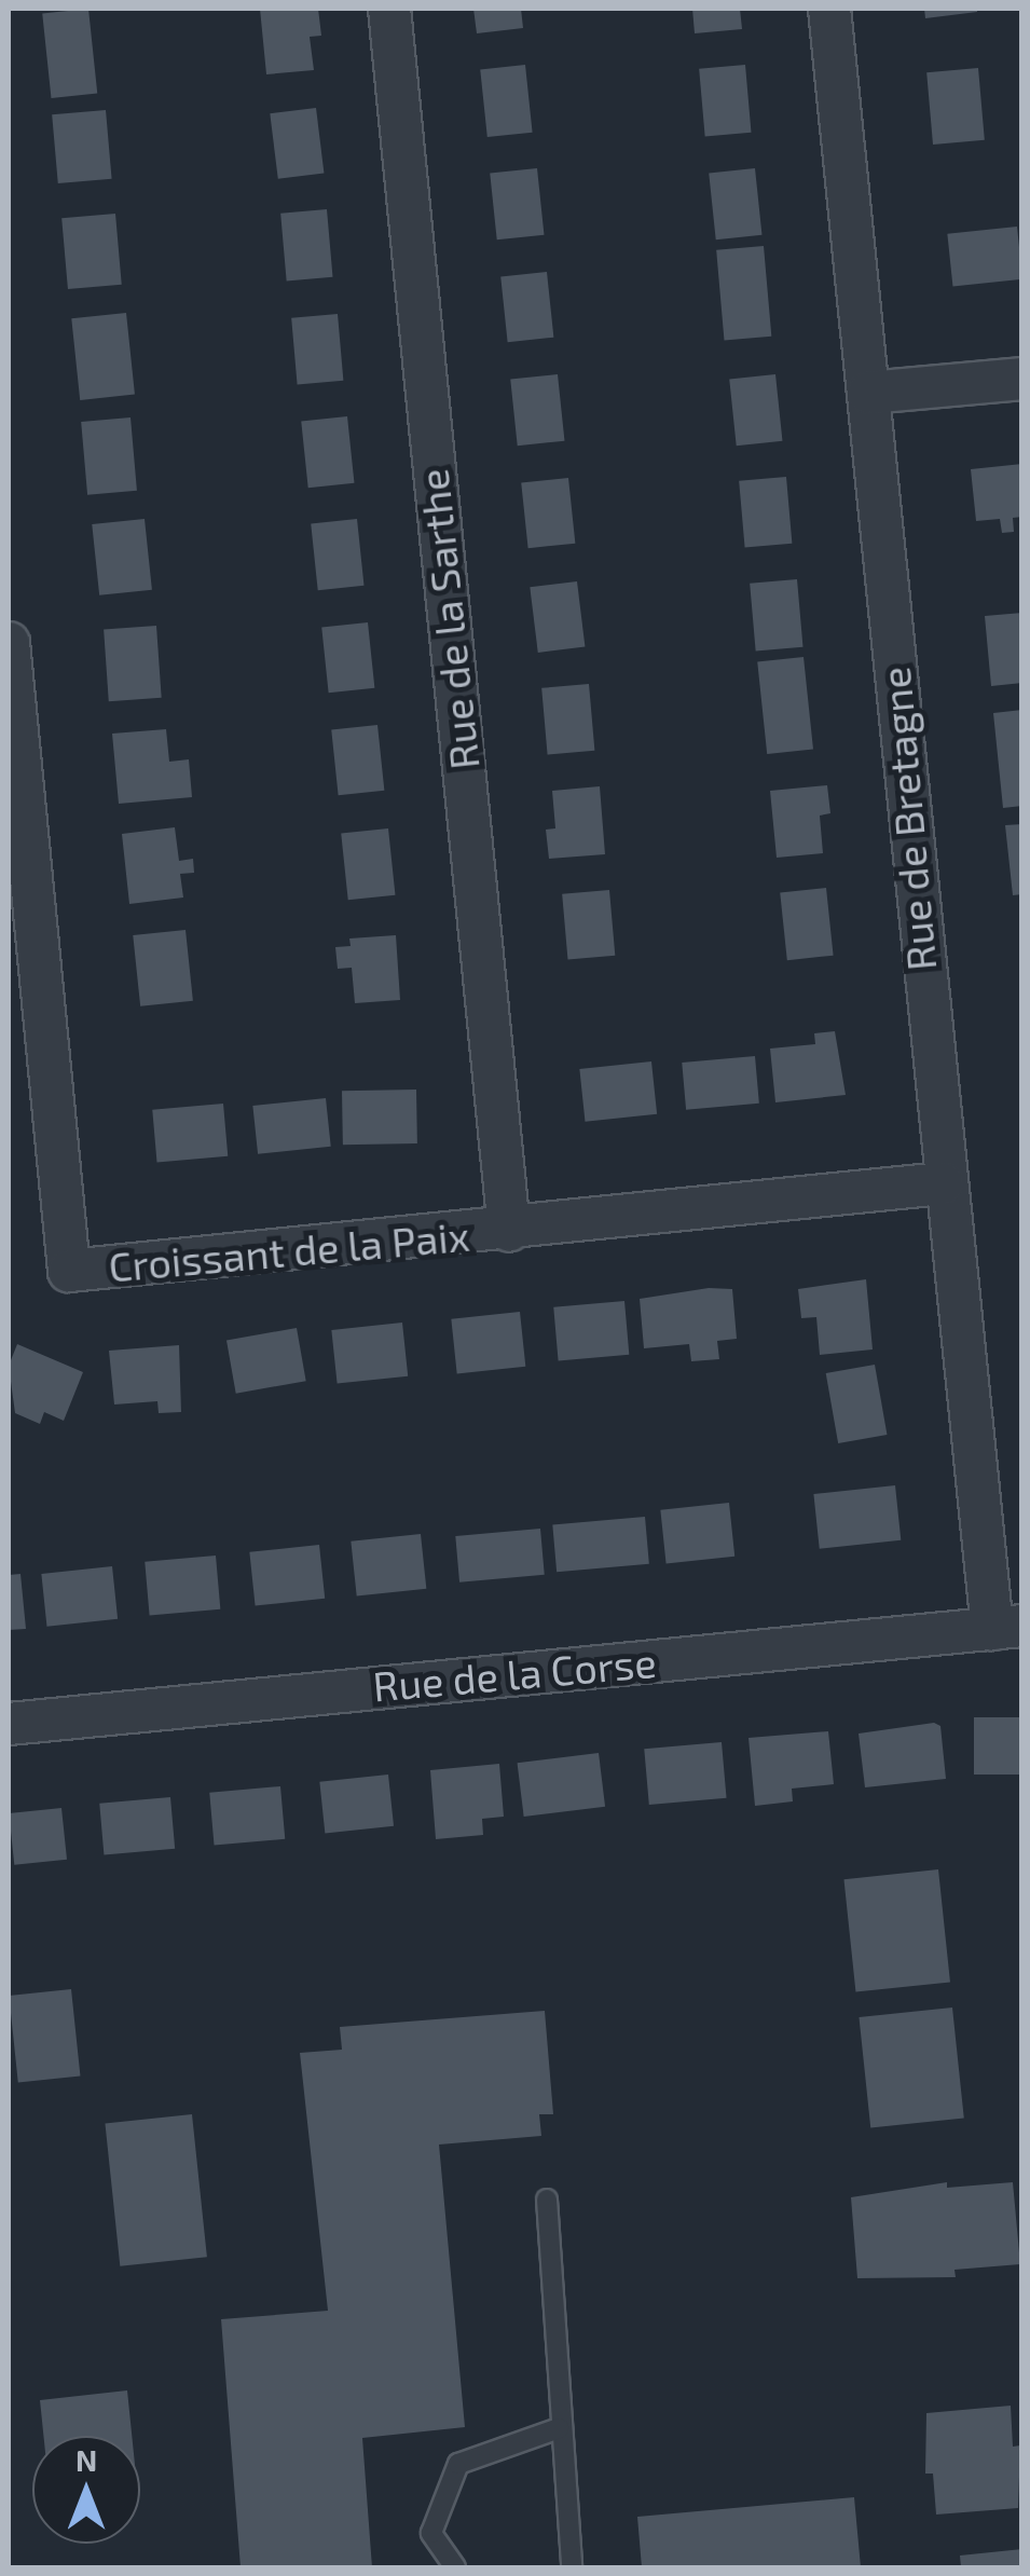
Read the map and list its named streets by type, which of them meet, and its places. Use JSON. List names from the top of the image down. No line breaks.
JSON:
{"streets":{"street":["Rue de la Sarthe","Rue de Bretagne","Croissant de la Paix","Rue de la Corse"]},"crossings":[["Rue de la Sarthe","Croissant de la Paix"],["Rue de Bretagne","Croissant de la Paix"],["Rue de Bretagne","Rue de la Corse"]],"north":"top"}
